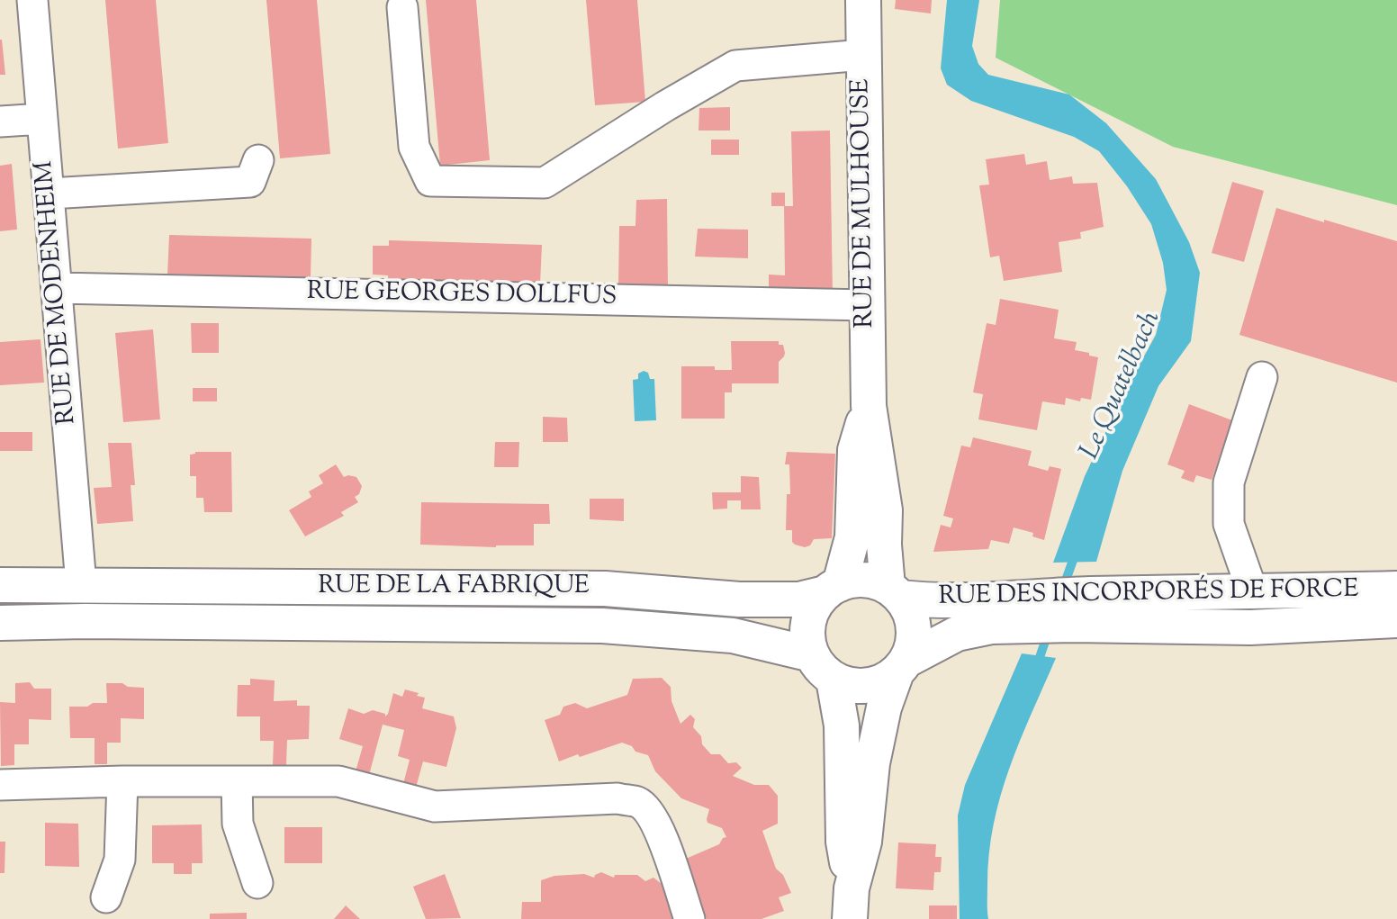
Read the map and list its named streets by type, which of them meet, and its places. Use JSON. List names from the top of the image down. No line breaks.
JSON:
{"streets":{"main road":["RUE DE MULHOUSE","RUE DE LA FABRIQUE","RUE DES INCORPORÉS DE FORCE"],"street":["RUE DE MODENHEIM","RUE GEORGES DOLLFUS"]},"crossings":[["RUE DE MULHOUSE","RUE GEORGES DOLLFUS"],["RUE DE MULHOUSE","RUE DE LA FABRIQUE"],["RUE DE MULHOUSE","RUE DES INCORPORÉS DE FORCE"],["RUE DE MODENHEIM","RUE GEORGES DOLLFUS"],["RUE DE MODENHEIM","RUE DE LA FABRIQUE"],["RUE DE LA FABRIQUE","RUE DES INCORPORÉS DE FORCE"]],"water":["Le Quatelbach"]}
